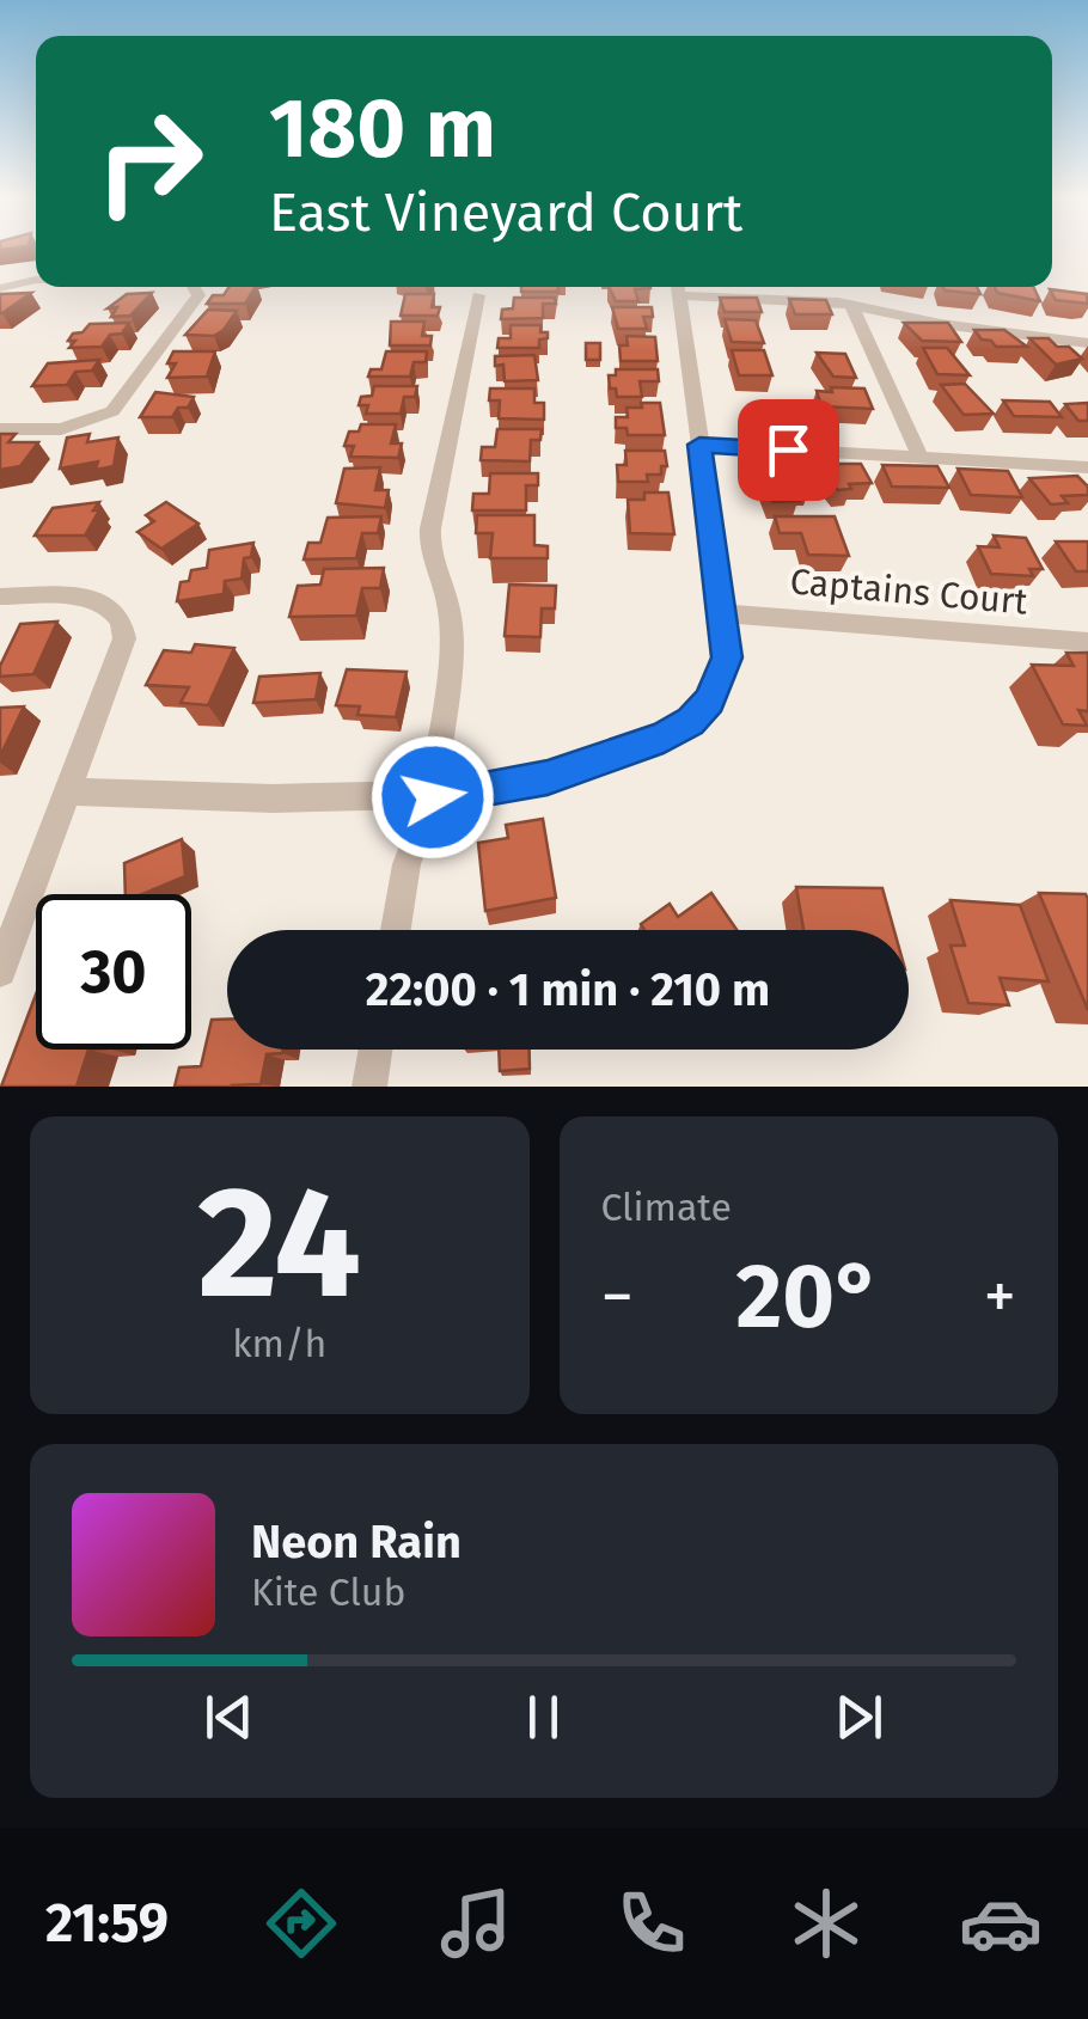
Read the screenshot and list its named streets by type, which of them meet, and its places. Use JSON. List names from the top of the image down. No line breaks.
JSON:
{"streets":{"street":["Captains Court"]},"page":{"turn":["180 m","East Vineyard Court"],"limit":"30","trip":"22:00 · 1 min · 210 m","tile":[["24","km/h"],"Climate"],"heat":["−","20°","+"],"song":["Neon Rain","Kite Club"],"tabs":"21:59"}}
